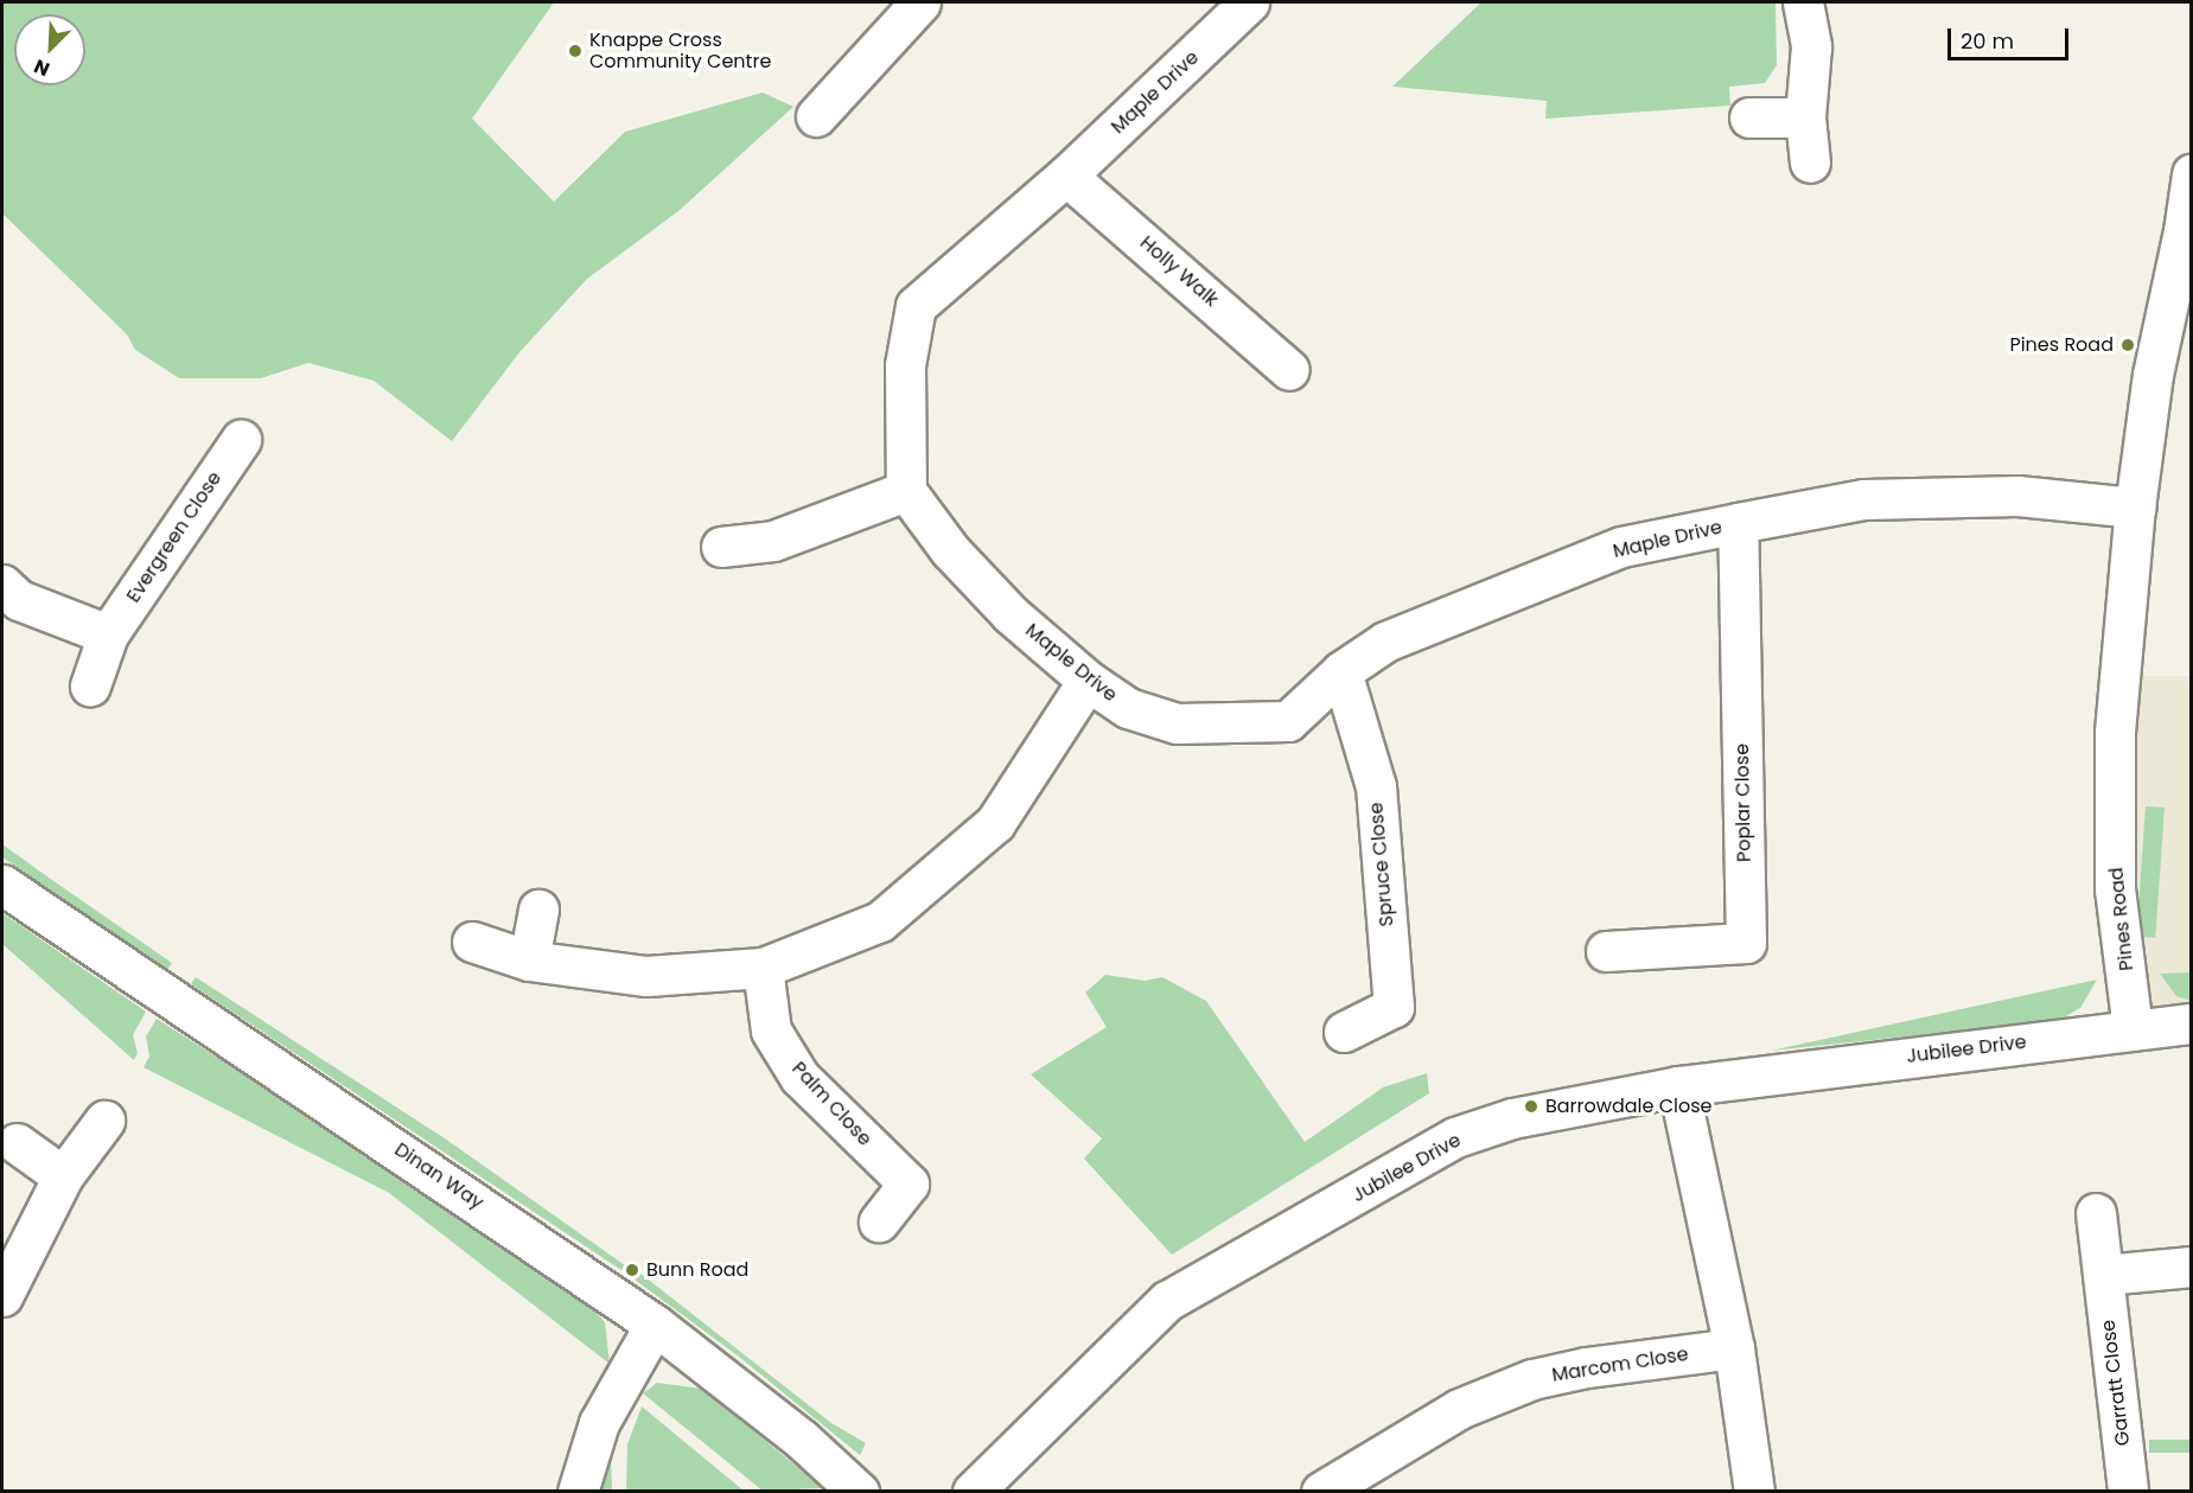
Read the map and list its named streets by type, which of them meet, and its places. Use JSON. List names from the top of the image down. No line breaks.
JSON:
{"streets":{"street":["Maple Drive","Holly Walk","Evergreen Close","Poplar Close","Spruce Close","Pines Road","Jubilee Drive","Palm Close","Dinan Way","Marcom Close","Garratt Close"]},"crossings":[["Maple Drive","Holly Walk"],["Maple Drive","Poplar Close"],["Maple Drive","Spruce Close"],["Maple Drive","Pines Road"],["Pines Road","Jubilee Drive"]],"places":["Knappe Cross Community Centre","Pines Road","Barrowdale Close","Bunn Road"],"scale_bar":"20 m","north":"bottom left"}
